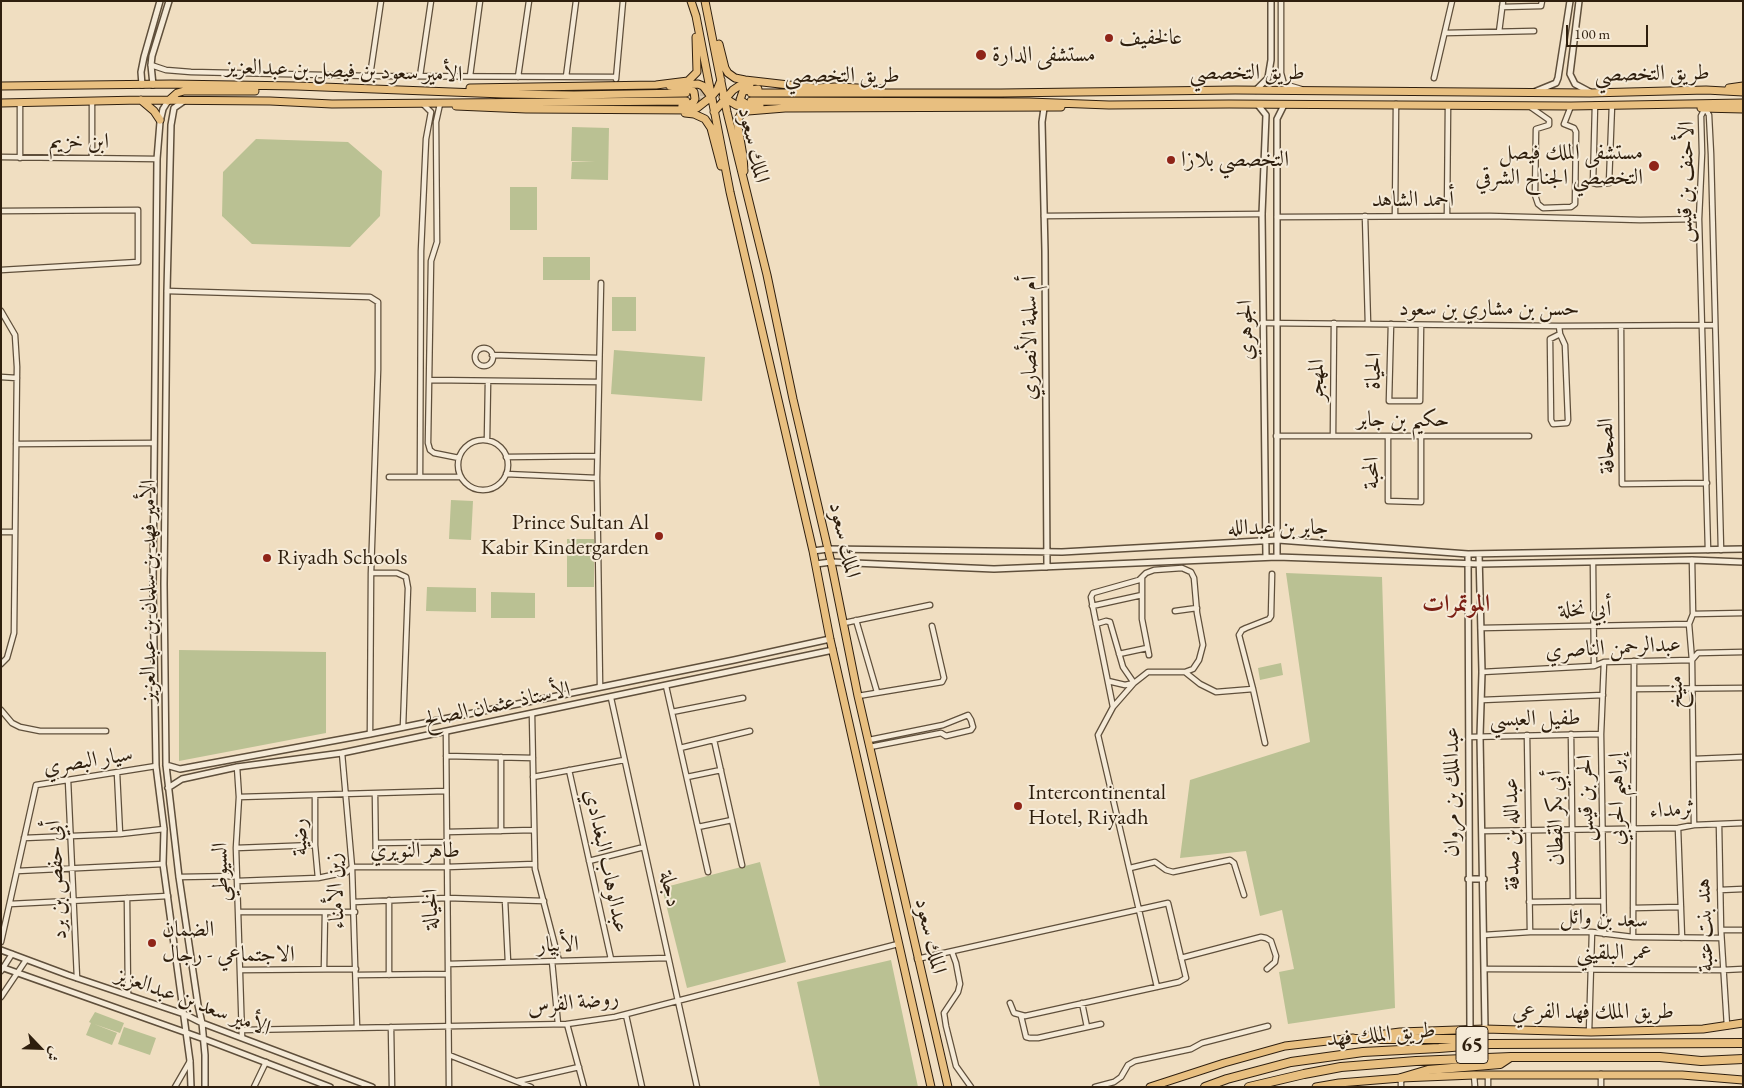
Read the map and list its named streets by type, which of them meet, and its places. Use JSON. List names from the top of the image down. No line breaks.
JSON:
{"streets":{"highway":["طريق الملك فهد","65"],"main road":["الأمير سعود بن فيصل بن عبدالعزيز","طريق التخصصي","الملك سعود","طريق الملك فهد الفرعي"],"street":["ابن خزيم","الأحنف بن قيس","أحمد الشاهد","حسن بن مشاري بن سعود","الجوهري","أم سلمة الأنصاري","الحياة","المهجر","حكيم بن جابر","الصحافة","المحبة","جابر بن عبدالله","الأمير فهد بن سلمان بن عبدالعزيز","أبي نخلة","عبدالرحمن الناصري","منيخ","الأستاذ عثمان الصالح","طفيل العبسي","سيار البصري","عبدالملك بن مروان","الحر بن قيس","إبراهيم الحربي","ثرمداء","أبي بكر القطان","عبدالله بن صدقة","رضية","طاهر النويري","عبدالوهاب البغدادي","السيوطي","أبي حفص بن برد","دجلة","زين الأمناء","الخيالة","سعد بن وائل","هند بنت عتبة","الأبيار","عمر البلقيني","الأمير سعد بن عبدالعزيز","روضة الفرس"]},"crossings":[["الأمير سعود بن فيصل بن عبدالعزيز","الأمير فهد بن سلمان بن عبدالعزيز"],["طريق التخصصي","الجوهري"],["ابن خزيم","الأمير فهد بن سلمان بن عبدالعزيز"],["الملك سعود","جابر بن عبدالله"],["الملك سعود","الأستاذ عثمان الصالح"],["الملك سعود","روضة الفرس"],["الأحنف بن قيس","أحمد الشاهد"],["الأحنف بن قيس","حسن بن مشاري بن سعود"],["الأحنف بن قيس","الصحافة"],["الأحنف بن قيس","جابر بن عبدالله"],["أحمد الشاهد","الجوهري"],["حسن بن مشاري بن سعود","الجوهري"],["حسن بن مشاري بن سعود","الحياة"],["حسن بن مشاري بن سعود","المهجر"],["حسن بن مشاري بن سعود","الصحافة"],["الجوهري","حكيم بن جابر"],["الجوهري","جابر بن عبدالله"],["أم سلمة الأنصاري","جابر بن عبدالله"],["المهجر","حكيم بن جابر"],["حكيم بن جابر","المحبة"],["جابر بن عبدالله","منيخ"],["جابر بن عبدالله","عبدالملك بن مروان"],["الأمير فهد بن سلمان بن عبدالعزيز","الأستاذ عثمان الصالح"],["الأمير فهد بن سلمان بن عبدالعزيز","سيار البصري"],["الأمير فهد بن سلمان بن عبدالعزيز","طاهر النويري"],["الأمير فهد بن سلمان بن عبدالعزيز","الأمير سعد بن عبدالعزيز"],["أبي نخلة","منيخ"],["أبي نخلة","عبدالملك بن مروان"],["عبدالرحمن الناصري","منيخ"],["عبدالرحمن الناصري","عبدالملك بن مروان"],["عبدالرحمن الناصري","الحر بن قيس"],["عبدالرحمن الناصري","إبراهيم الحربي"],["منيخ","ثرمداء"],["الأستاذ عثمان الصالح","السيوطي"],["الأستاذ عثمان الصالح","دجلة"],["الأستاذ عثمان الصالح","زين الأمناء"],["الأستاذ عثمان الصالح","الخيالة"],["طفيل العبسي","عبدالملك بن مروان"],["طفيل العبسي","الحر بن قيس"],["طفيل العبسي","أبي بكر القطان"],["طفيل العبسي","عبدالله بن صدقة"],["سيار البصري","أبي حفص بن برد"],["عبدالملك بن مروان","ثرمداء"],["عبدالملك بن مروان","سعد بن وائل"],["عبدالملك بن مروان","عمر البلقيني"],["عبدالملك بن مروان","طريق الملك فهد الفرعي"],["الحر بن قيس","ثرمداء"],["الحر بن قيس","سعد بن وائل"],["إبراهيم الحربي","ثرمداء"],["إبراهيم الحربي","سعد بن وائل"],["ثرمداء","أبي بكر القطان"],["ثرمداء","عبدالله بن صدقة"],["ثرمداء","هند بنت عتبة"],["عبدالله بن صدقة","سعد بن وائل"],["رضية","طاهر النويري"],["طاهر النويري","السيوطي"],["طاهر النويري","زين الأمناء"],["طاهر النويري","الخيالة"],["عبدالوهاب البغدادي","الأبيار"],["السيوطي","الأمير سعد بن عبدالعزيز"],["السيوطي","روضة الفرس"],["أبي حفص بن برد","الأمير سعد بن عبدالعزيز"],["دجلة","الأبيار"],["دجلة","روضة الفرس"],["زين الأمناء","روضة الفرس"],["الخيالة","الأبيار"],["الخيالة","روضة الفرس"],["سعد بن وائل","هند بنت عتبة"],["هند بنت عتبة","عمر البلقيني"],["هند بنت عتبة","طريق الملك فهد الفرعي"]],"districts":["الموتمرات"],"places":["عالخفيف","مستشفى الدارة","التخصصي بلازا","مستشفى الملك فيصل التخصصي الجناح الشرقي","Prince Sultan Al Kabir Kindergarden","Riyadh Schools","Intercontinental Hotel, Riyadh","الضمان الاجتماعي - رجال"],"scale_bar":"100 m","north":"bottom right"}
